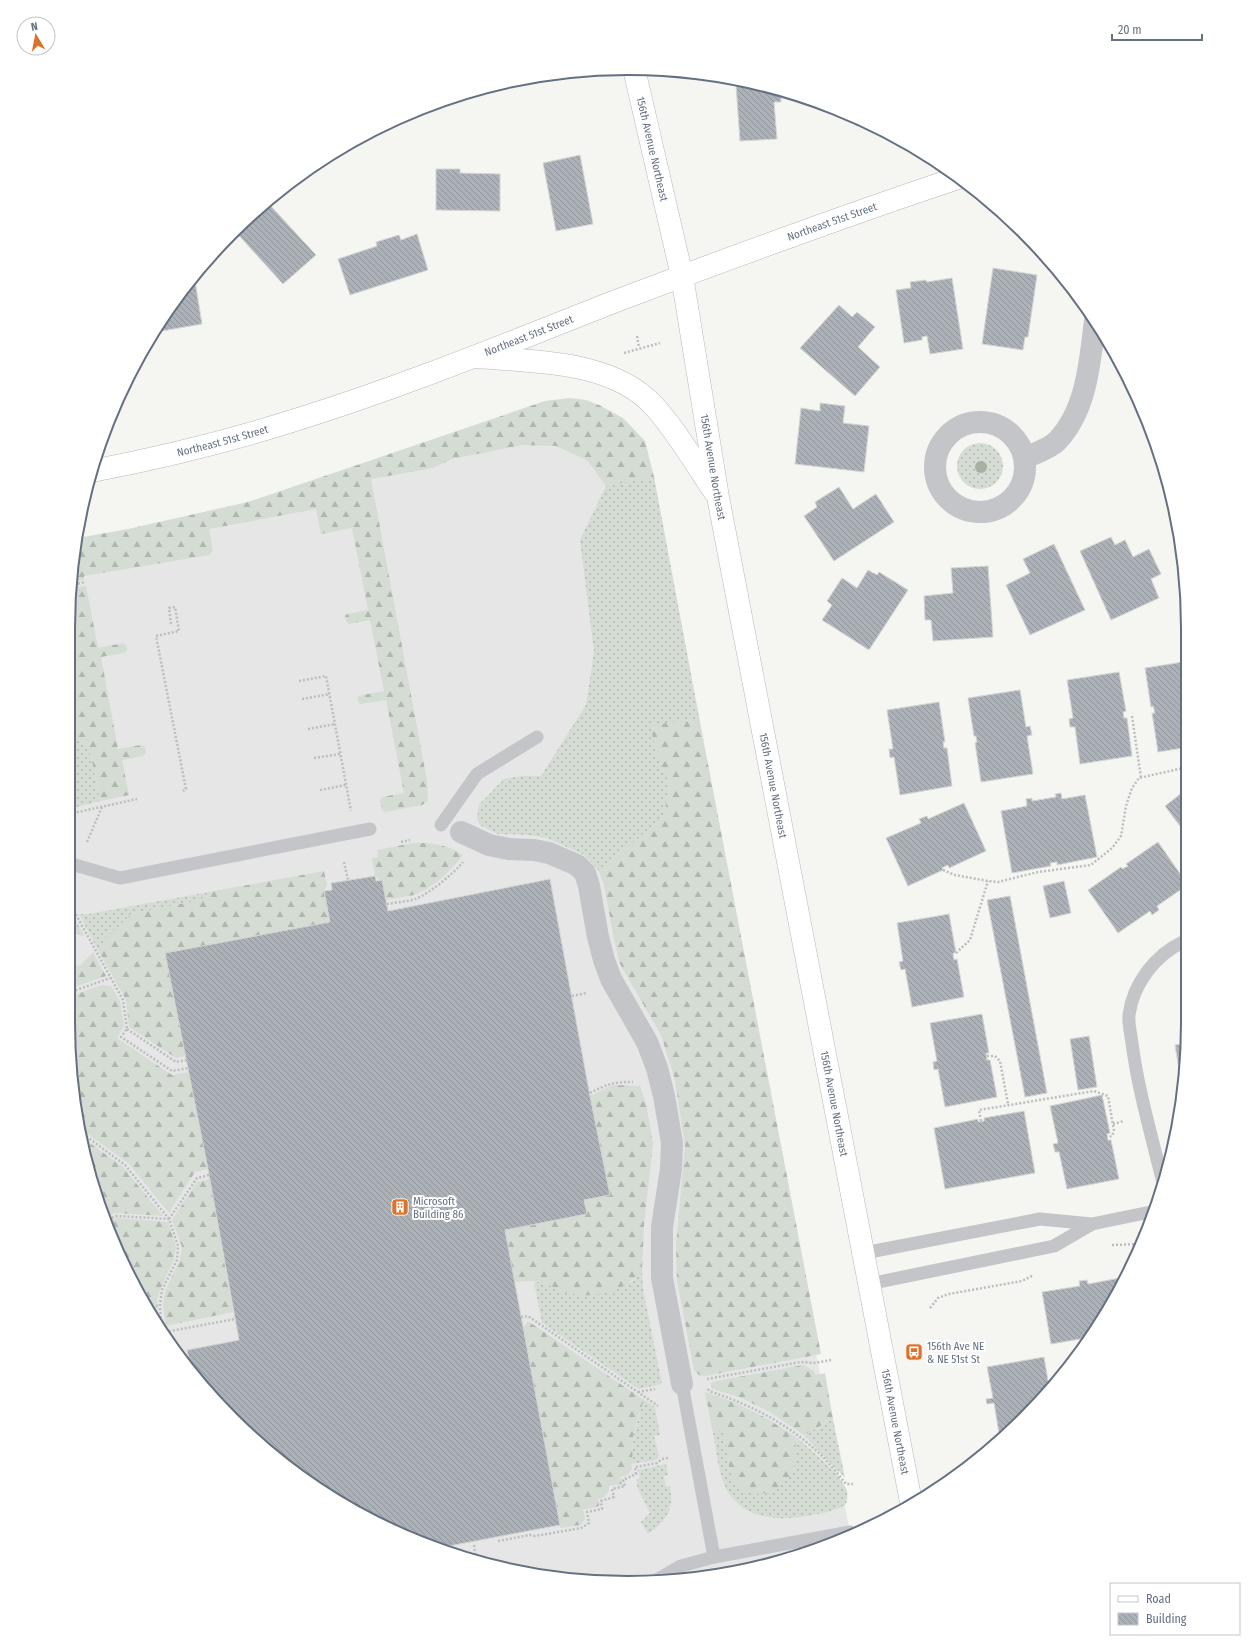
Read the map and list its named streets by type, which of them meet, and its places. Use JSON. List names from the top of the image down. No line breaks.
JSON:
{"streets":{"main road":["156th Avenue Northeast","Northeast 51st Street"]},"crossings":[["156th Avenue Northeast","Northeast 51st Street"]],"places":{"building":["Microsoft Building 86"],"bus stop":["156th Ave NE & NE 51st St"]},"legend":["Road","Building"],"scale_bar":"20 m","north":"top"}
